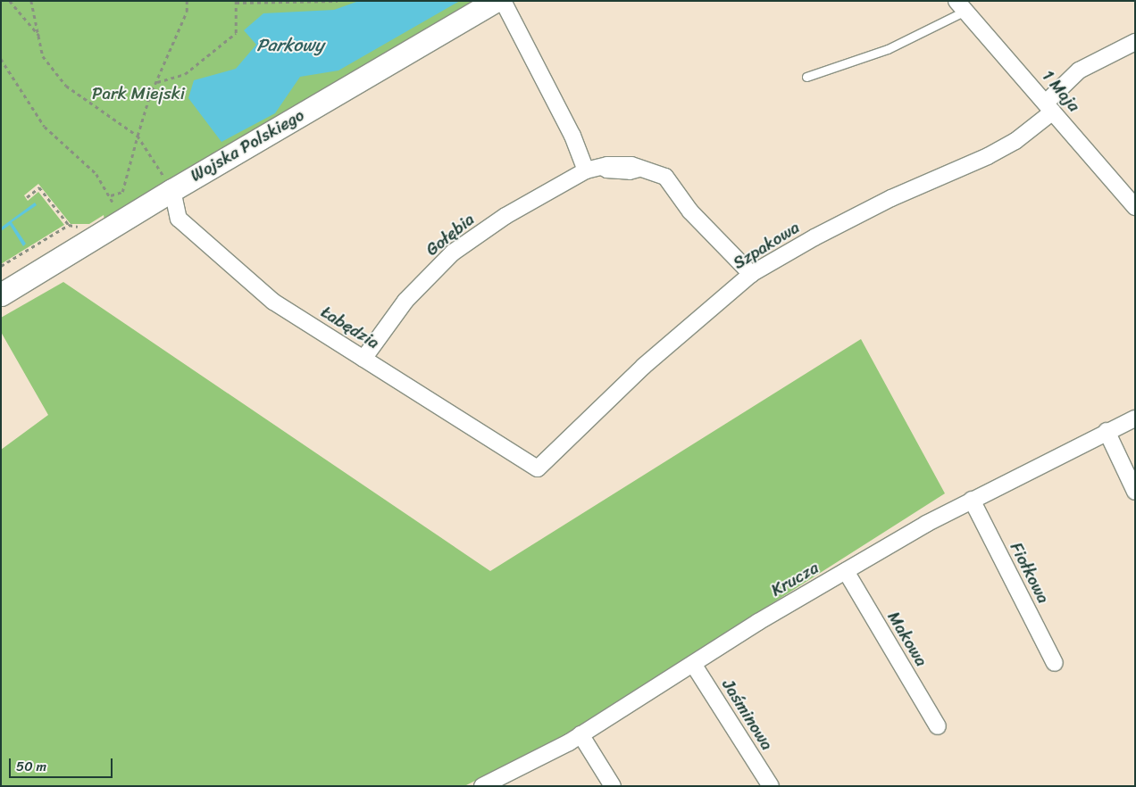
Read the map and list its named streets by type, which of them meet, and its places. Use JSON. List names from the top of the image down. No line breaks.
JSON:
{"streets":{"street":["1 Maja","Wojska Polskiego","Gołębia","Szpakowa","Łabędzia","Fiołkowa","Krucza","Makowa","Jaśminowa"]},"crossings":[["1 Maja","Szpakowa"],["Wojska Polskiego","Łabędzia"],["Gołębia","Łabędzia"],["Szpakowa","Łabędzia"],["Fiołkowa","Krucza"],["Krucza","Makowa"],["Krucza","Jaśminowa"]],"water":["Parkowy"],"parks":["Park Miejski"],"scale_bar":"50 m"}
